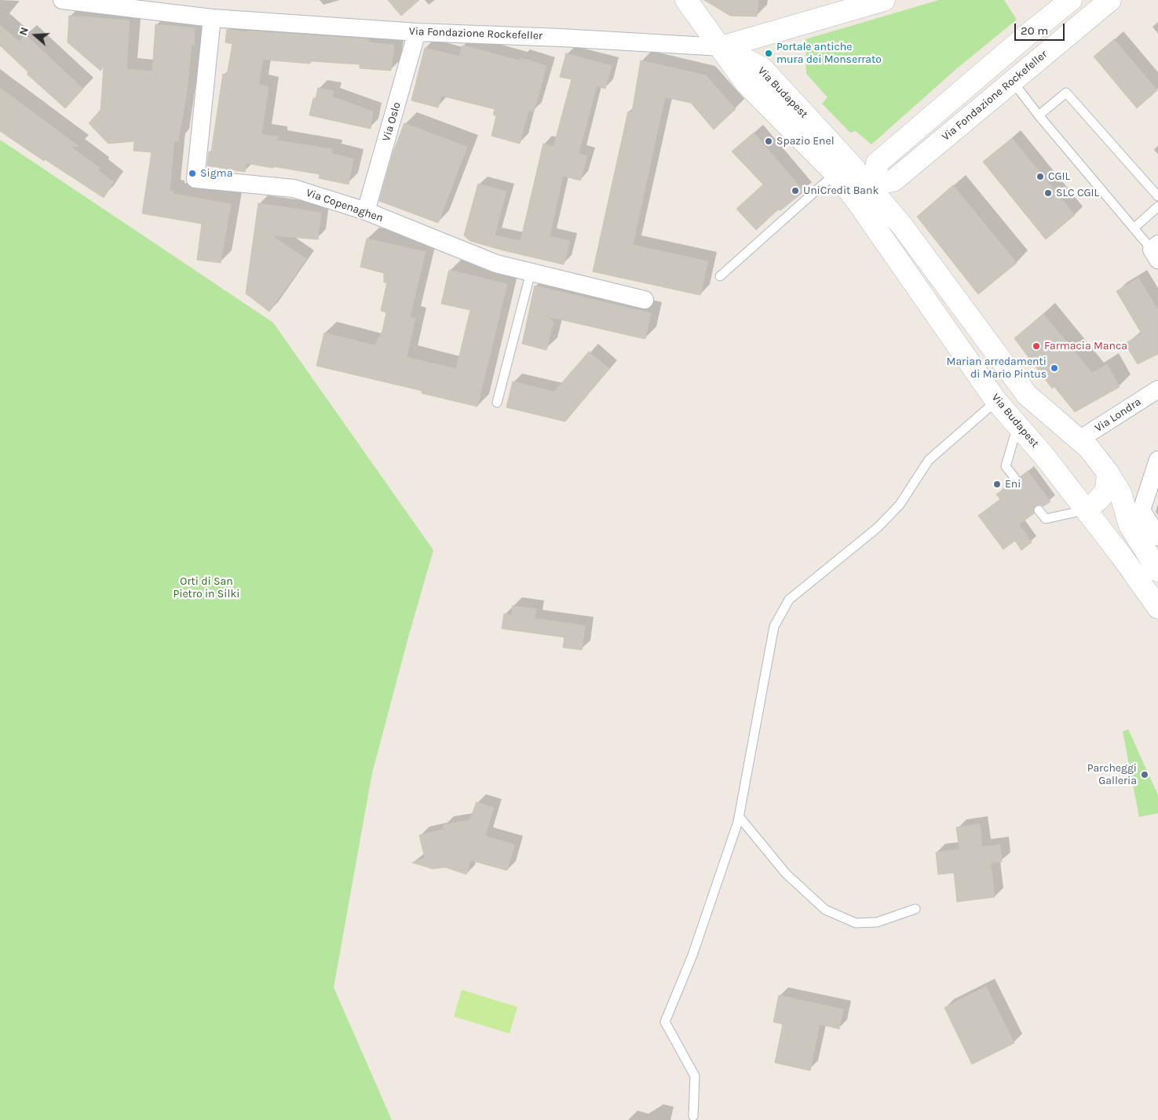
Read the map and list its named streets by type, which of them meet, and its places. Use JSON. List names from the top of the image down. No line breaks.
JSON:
{"streets":{"main road":["Via Fondazione Rockefeller","Via Budapest"],"street":["Via Oslo","Via Copenaghen","Via Londra"]},"crossings":[["Via Fondazione Rockefeller","Via Budapest"],["Via Fondazione Rockefeller","Via Oslo"],["Via Fondazione Rockefeller","Via Copenaghen"],["Via Budapest","Via Londra"],["Via Oslo","Via Copenaghen"]],"parks":["Orti di San Pietro in Silki"],"places":["Portale antiche mura dei Monserrato","Spazio Enel","Sigma","CGIL","UniCredit Bank","SLC CGIL","Farmacia Manca","Marian arredamenti di Mario Pintus","Eni","Parcheggi Galleria"],"scale_bar":"20 m","north":"left"}
